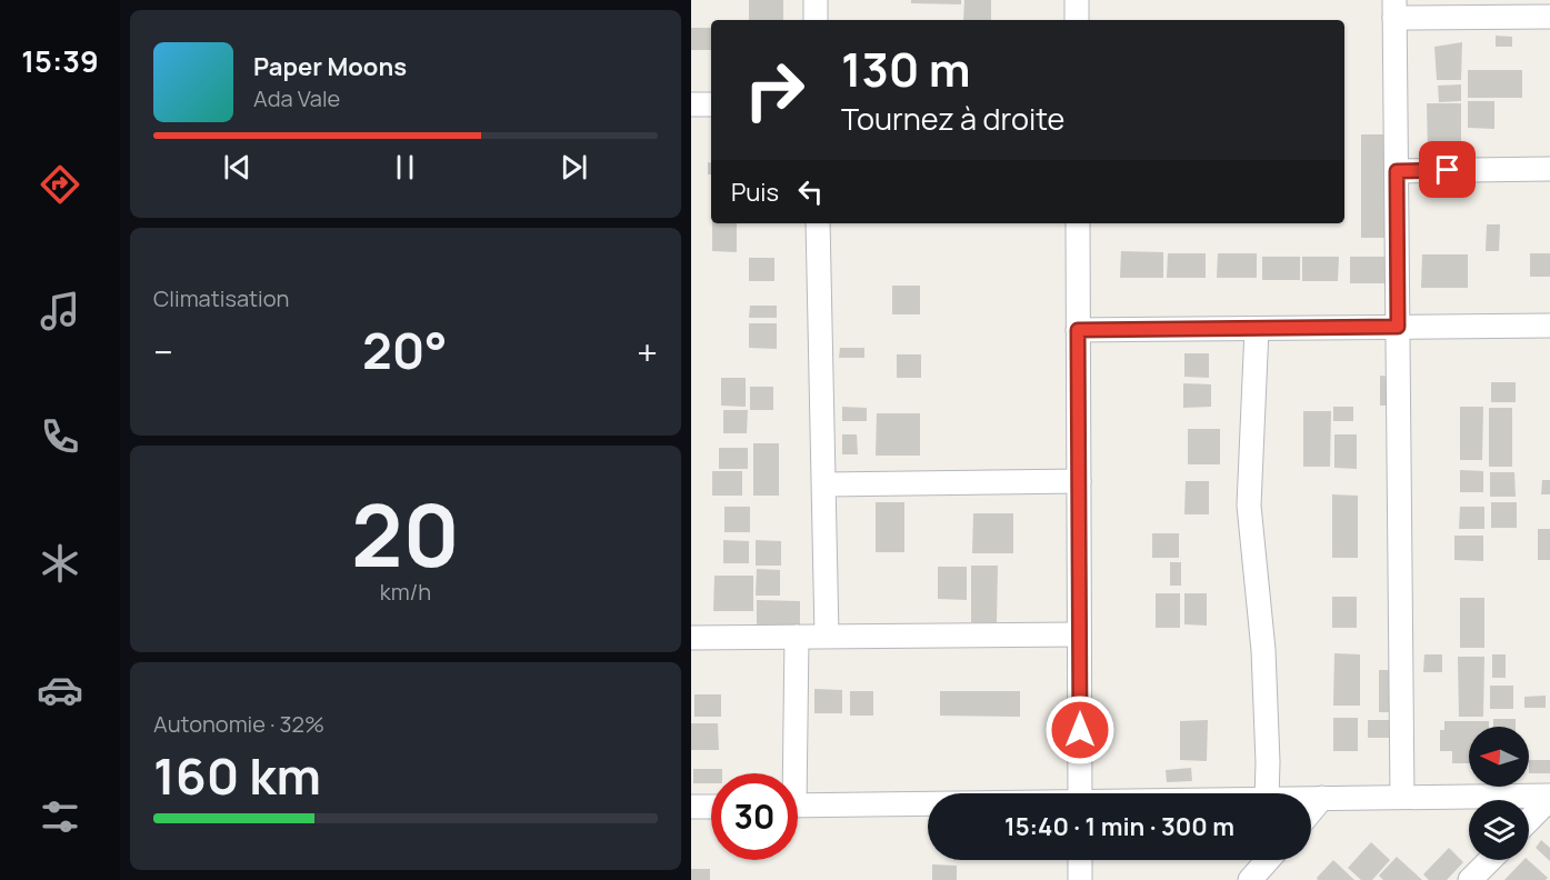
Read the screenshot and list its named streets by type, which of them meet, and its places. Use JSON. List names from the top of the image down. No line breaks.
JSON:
{"north":"left","page":{"tabs":"15:39","turn":["130 m","Tournez à droite"],"song":["Paper Moons","Ada Vale"],"then":"Puis","tile":["Climatisation",["20","km/h"],["Autonomie · 32%","160 km"]],"heat":["−","20°","+"],"limit":"30","trip":"15:40 · 1 min · 300 m"}}
